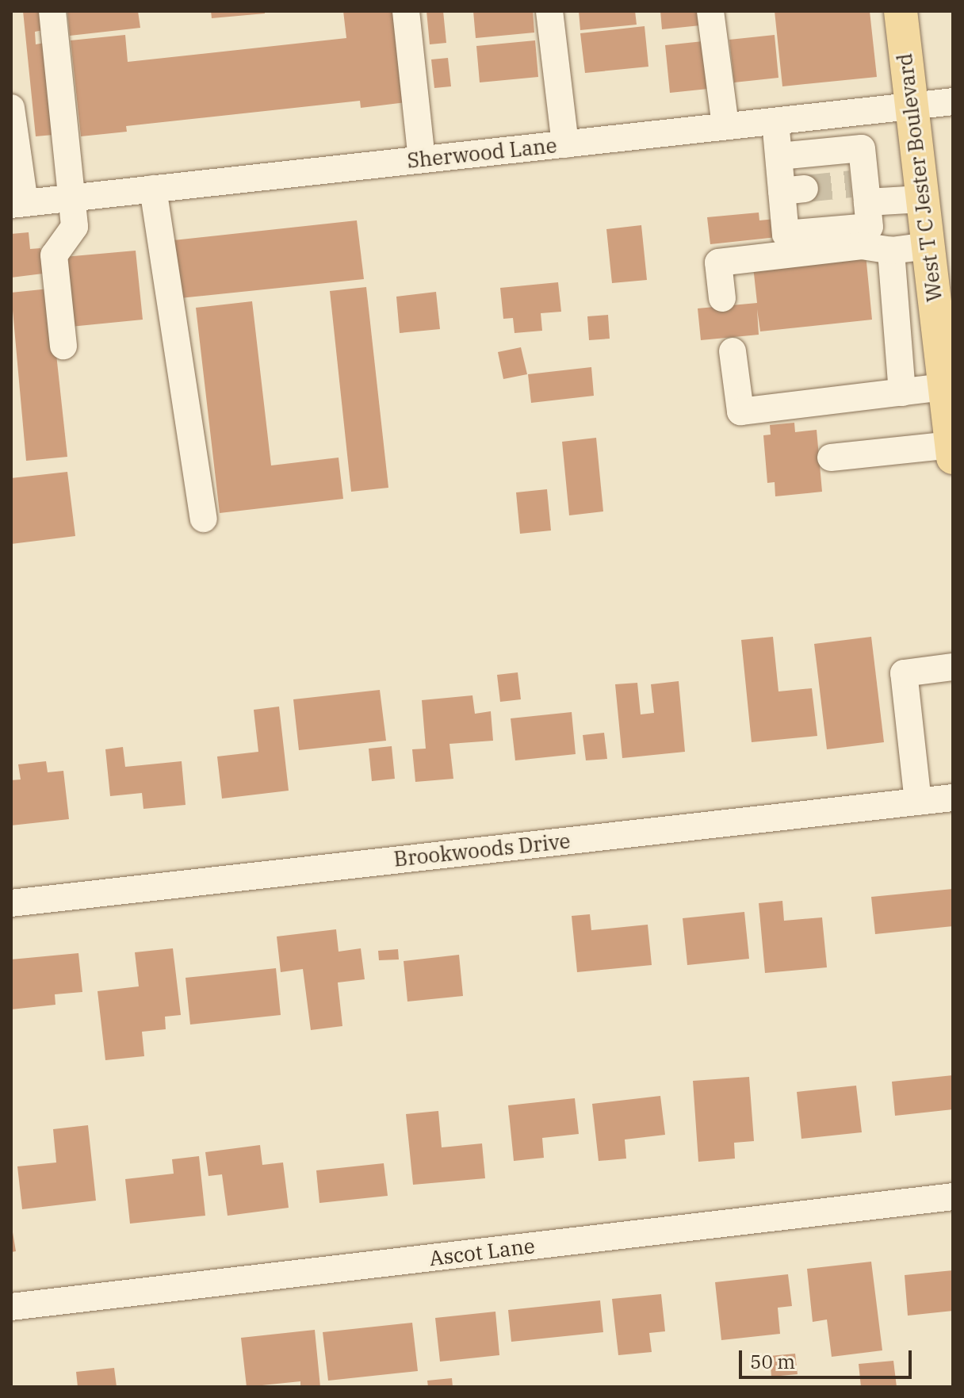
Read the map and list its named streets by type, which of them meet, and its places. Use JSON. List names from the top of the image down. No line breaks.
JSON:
{"streets":{"main road":["West T C Jester Boulevard"],"street":["Sherwood Lane","Brookwoods Drive","Ascot Lane"]},"crossings":[["Sherwood Lane","West T C Jester Boulevard"]],"scale_bar":"50 m"}
